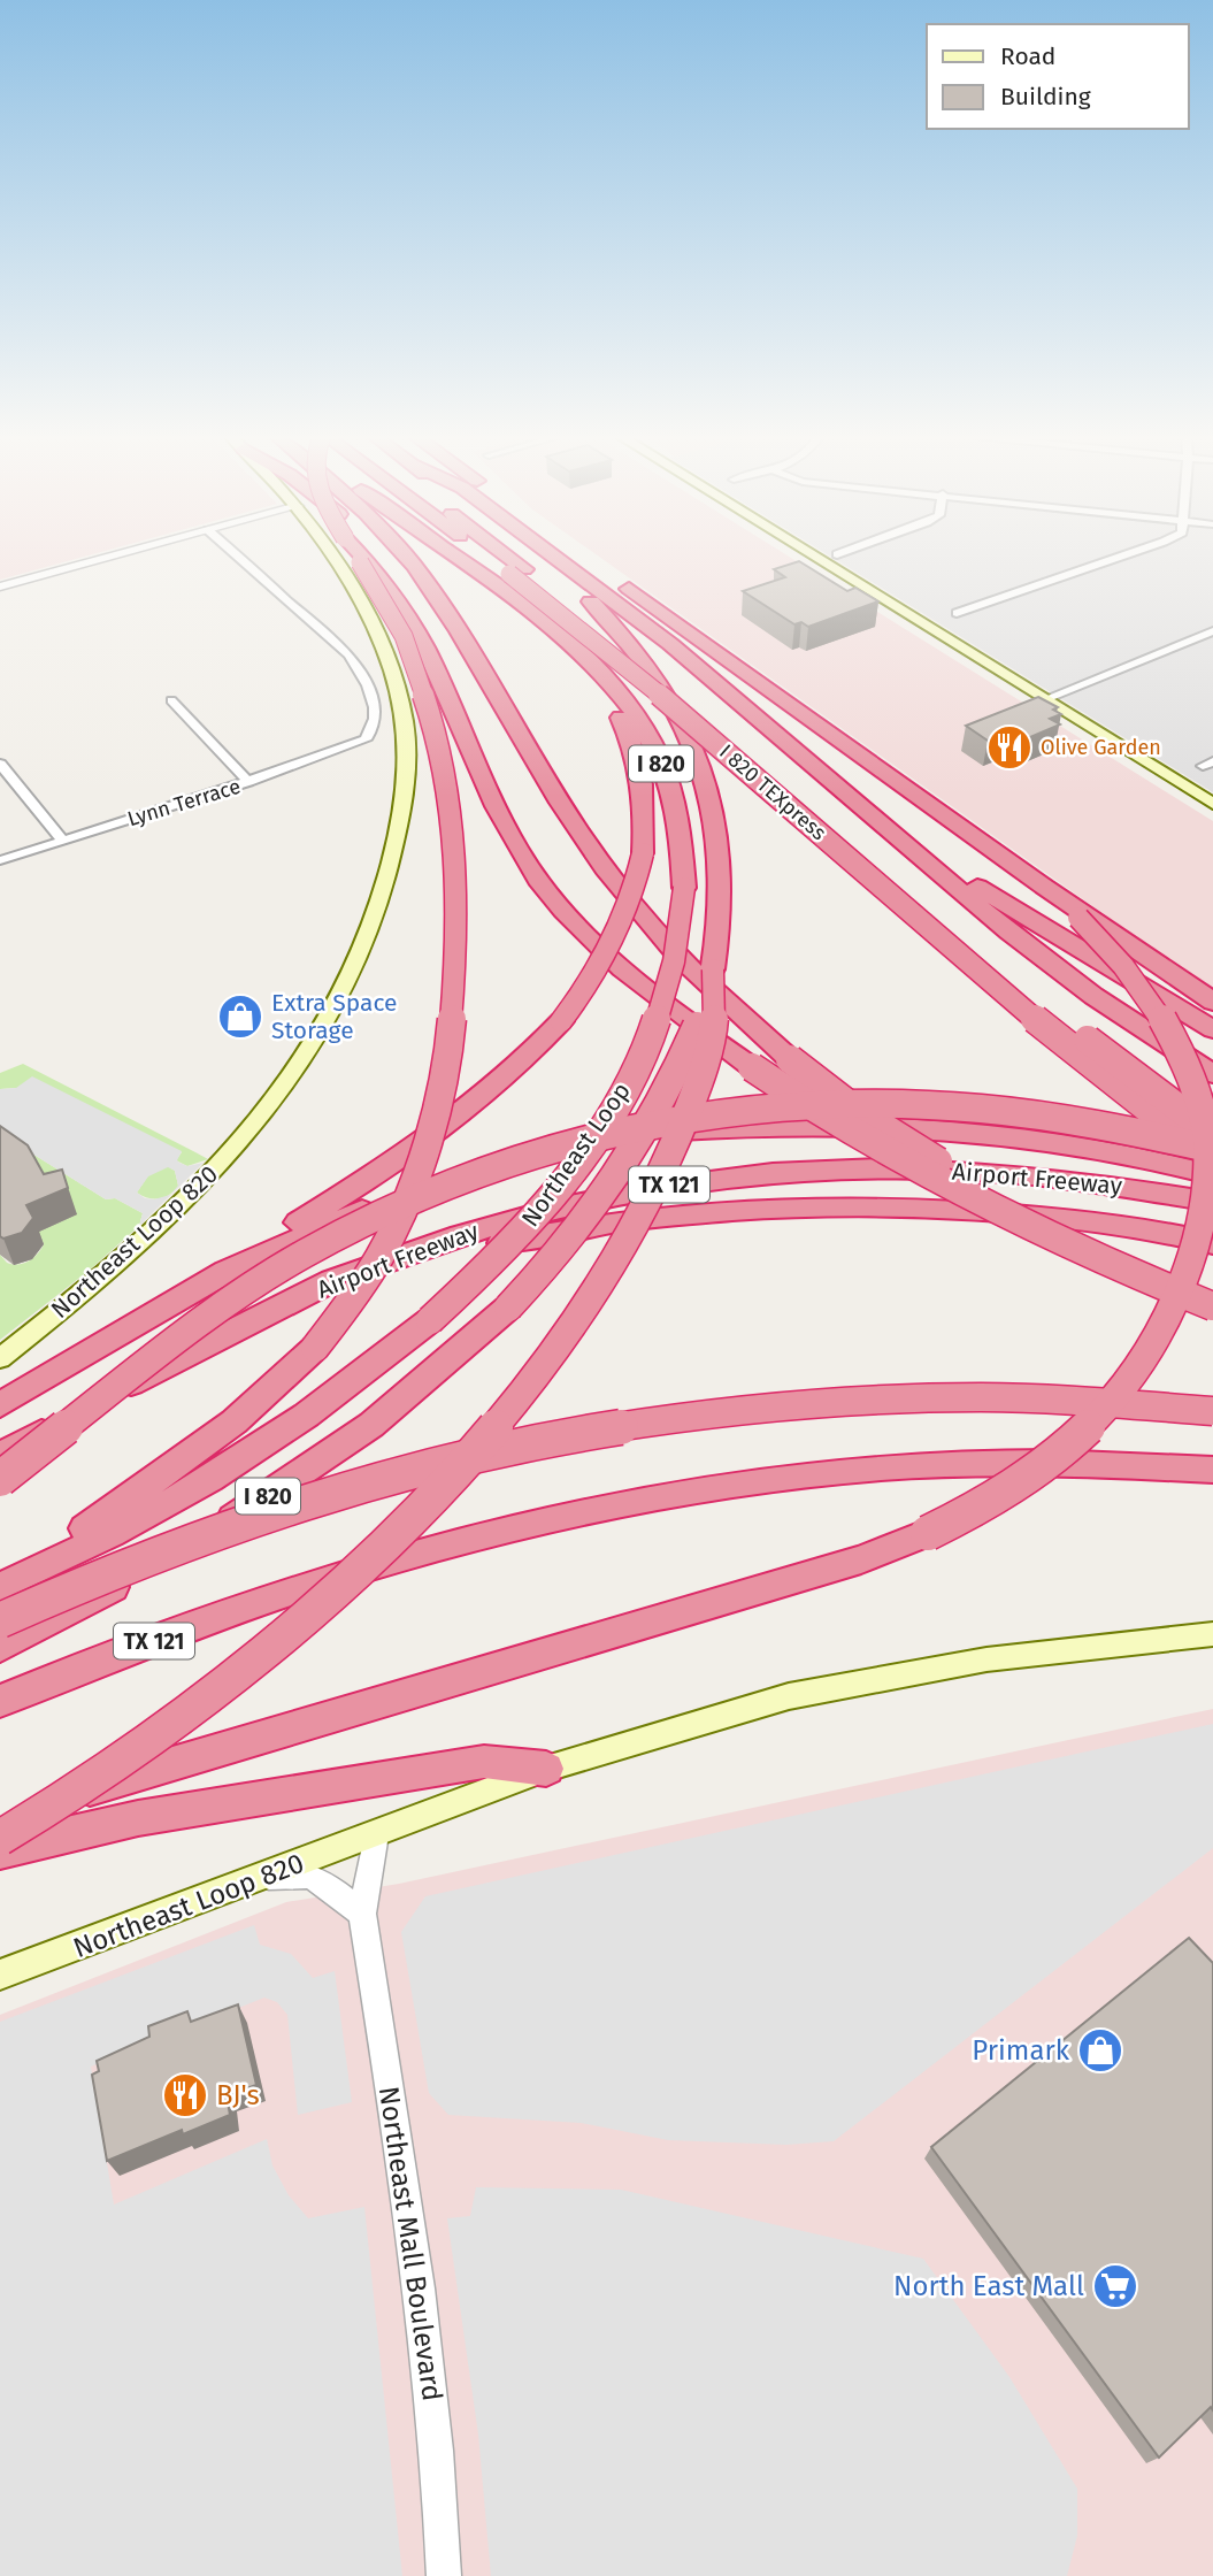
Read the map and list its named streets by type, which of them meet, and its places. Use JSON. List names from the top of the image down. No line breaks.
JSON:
{"streets":{"highway":["I 820","I 820 TEXpress","Northeast Loop","Airport Freeway","TX 121"],"main road":["Northeast Loop 820"],"street":["Lynn Terrace","Northeast Mall Boulevard"]},"crossings":[["Northeast Loop 820","Northeast Mall Boulevard"]],"places":{"restaurant":["Olive Garden","BJ's"],"shop":["Extra Space Storage","Primark"],"supermarket":["North East Mall"]},"legend":["Road","Building"]}
